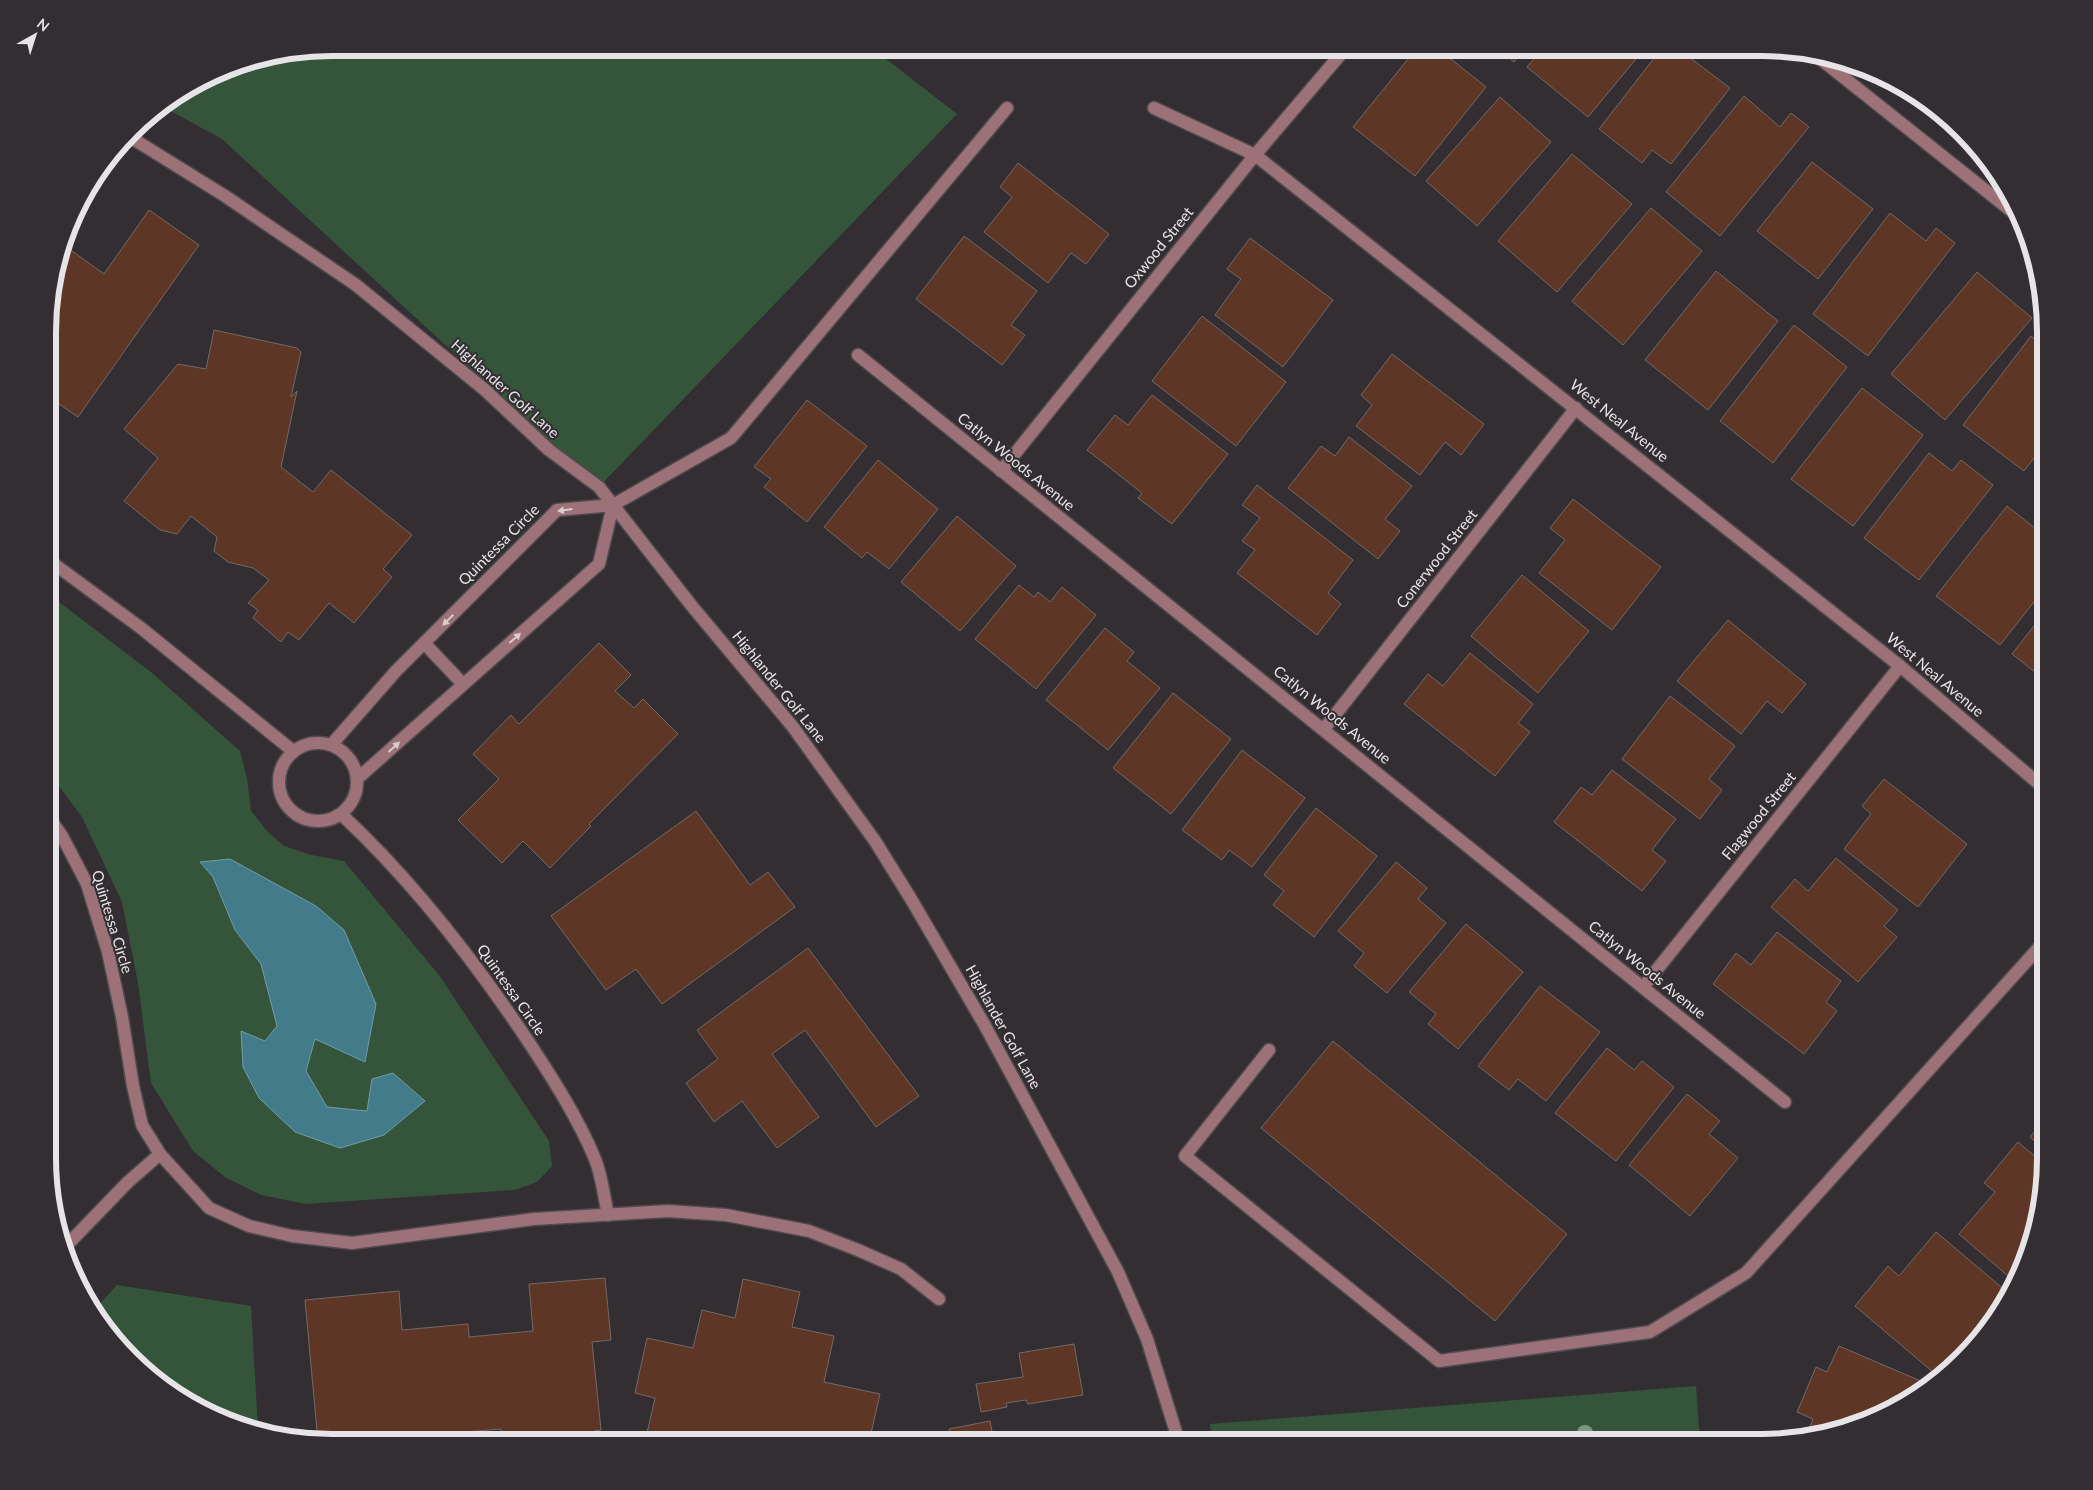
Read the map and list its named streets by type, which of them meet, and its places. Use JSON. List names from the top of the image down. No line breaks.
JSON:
{"streets":{"street":["Oxwood Street","Highlander Golf Lane","West Neal Avenue","Catlyn Woods Avenue","Quintessa Circle","Conerwood Street","Flagwood Street"]},"crossings":[["Oxwood Street","West Neal Avenue"],["Oxwood Street","Catlyn Woods Avenue"],["Highlander Golf Lane","Quintessa Circle"],["West Neal Avenue","Conerwood Street"],["West Neal Avenue","Flagwood Street"],["Catlyn Woods Avenue","Conerwood Street"],["Catlyn Woods Avenue","Flagwood Street"]],"north":"top right"}
